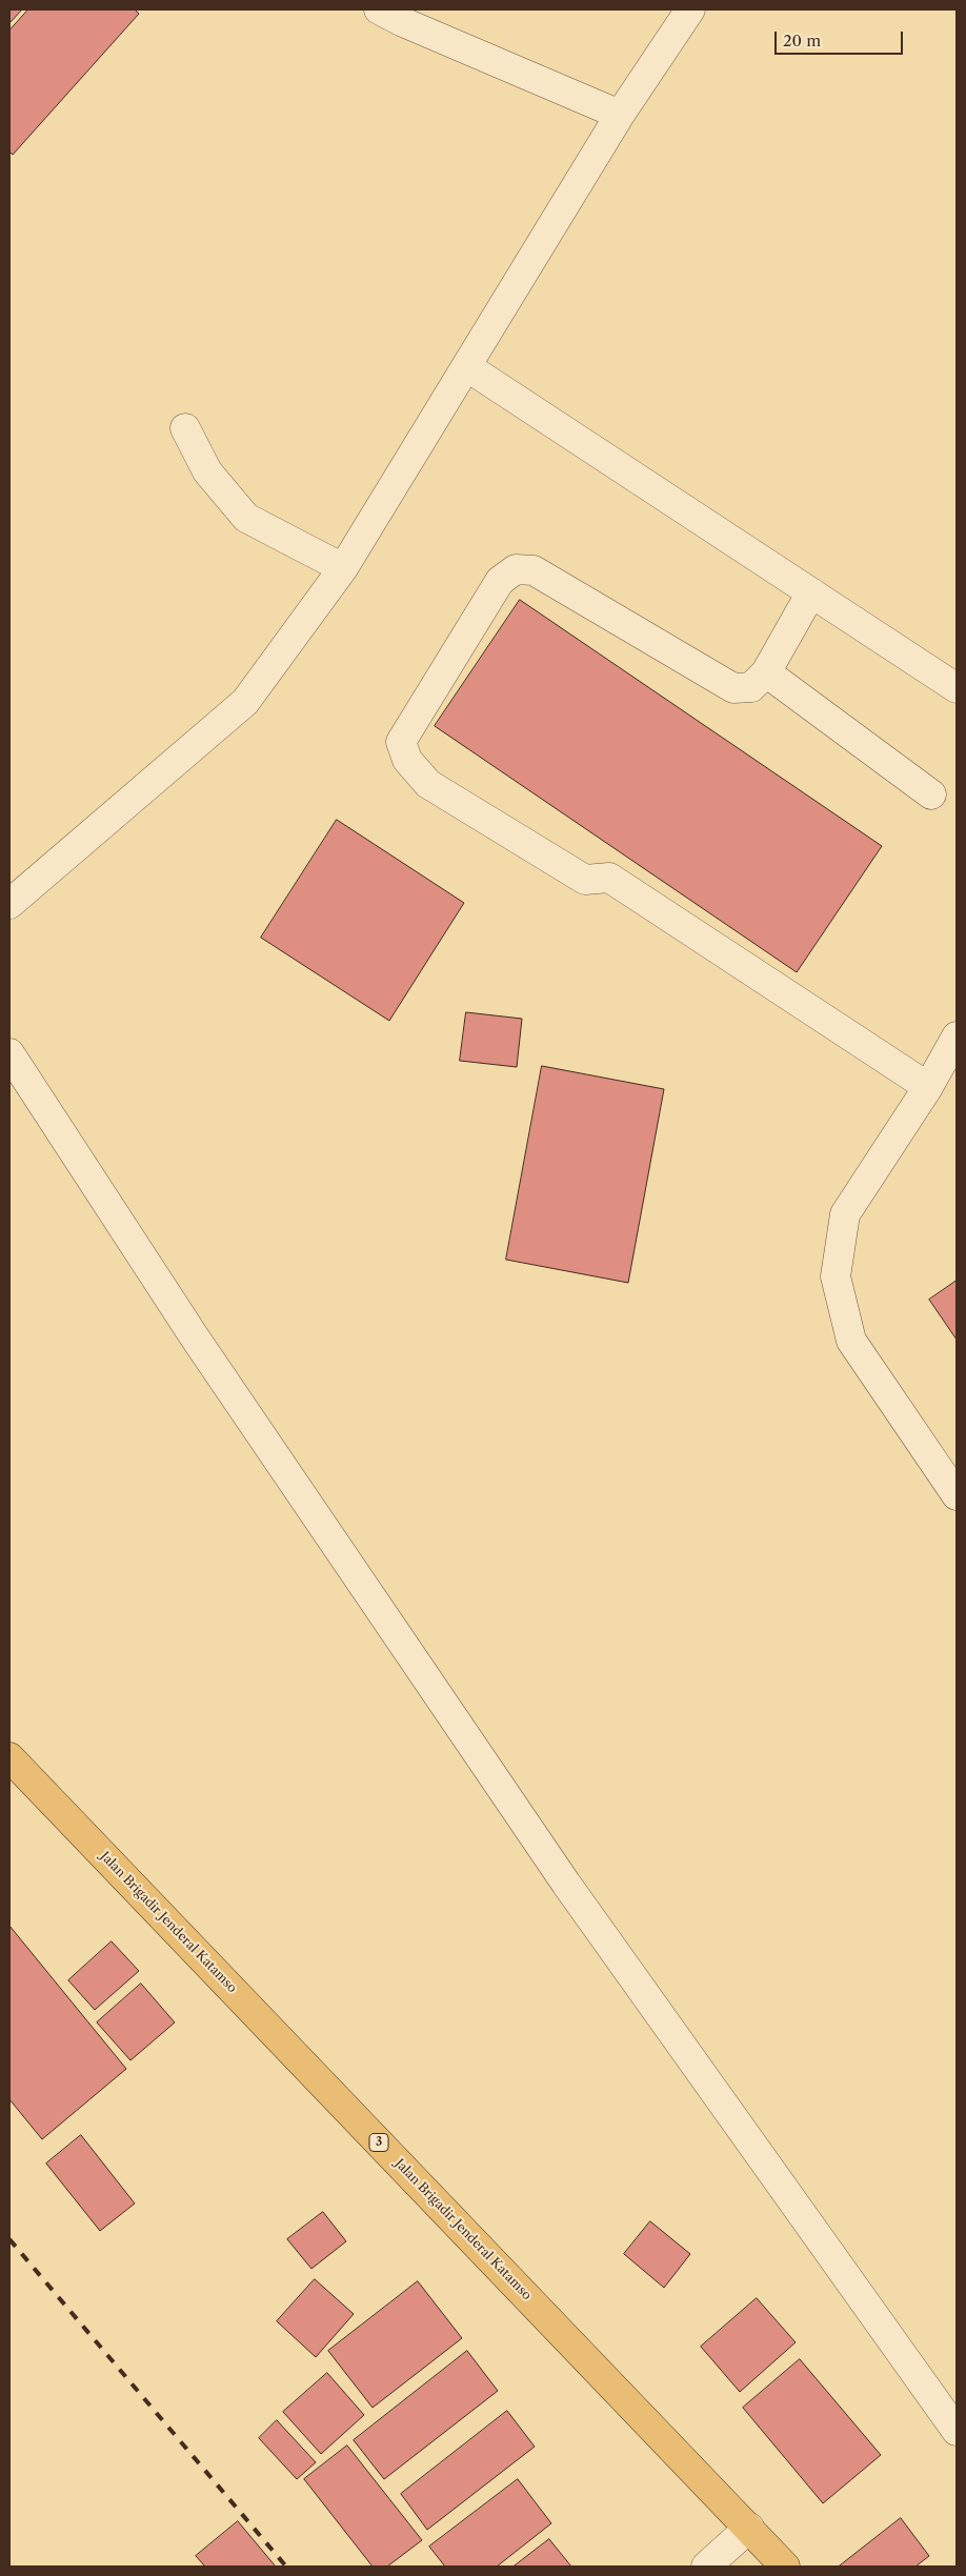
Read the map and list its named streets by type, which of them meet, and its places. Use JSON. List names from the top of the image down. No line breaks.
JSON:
{"streets":{"highway":["Jalan Brigadir Jenderal Katamso","3"]},"scale_bar":"20 m"}
